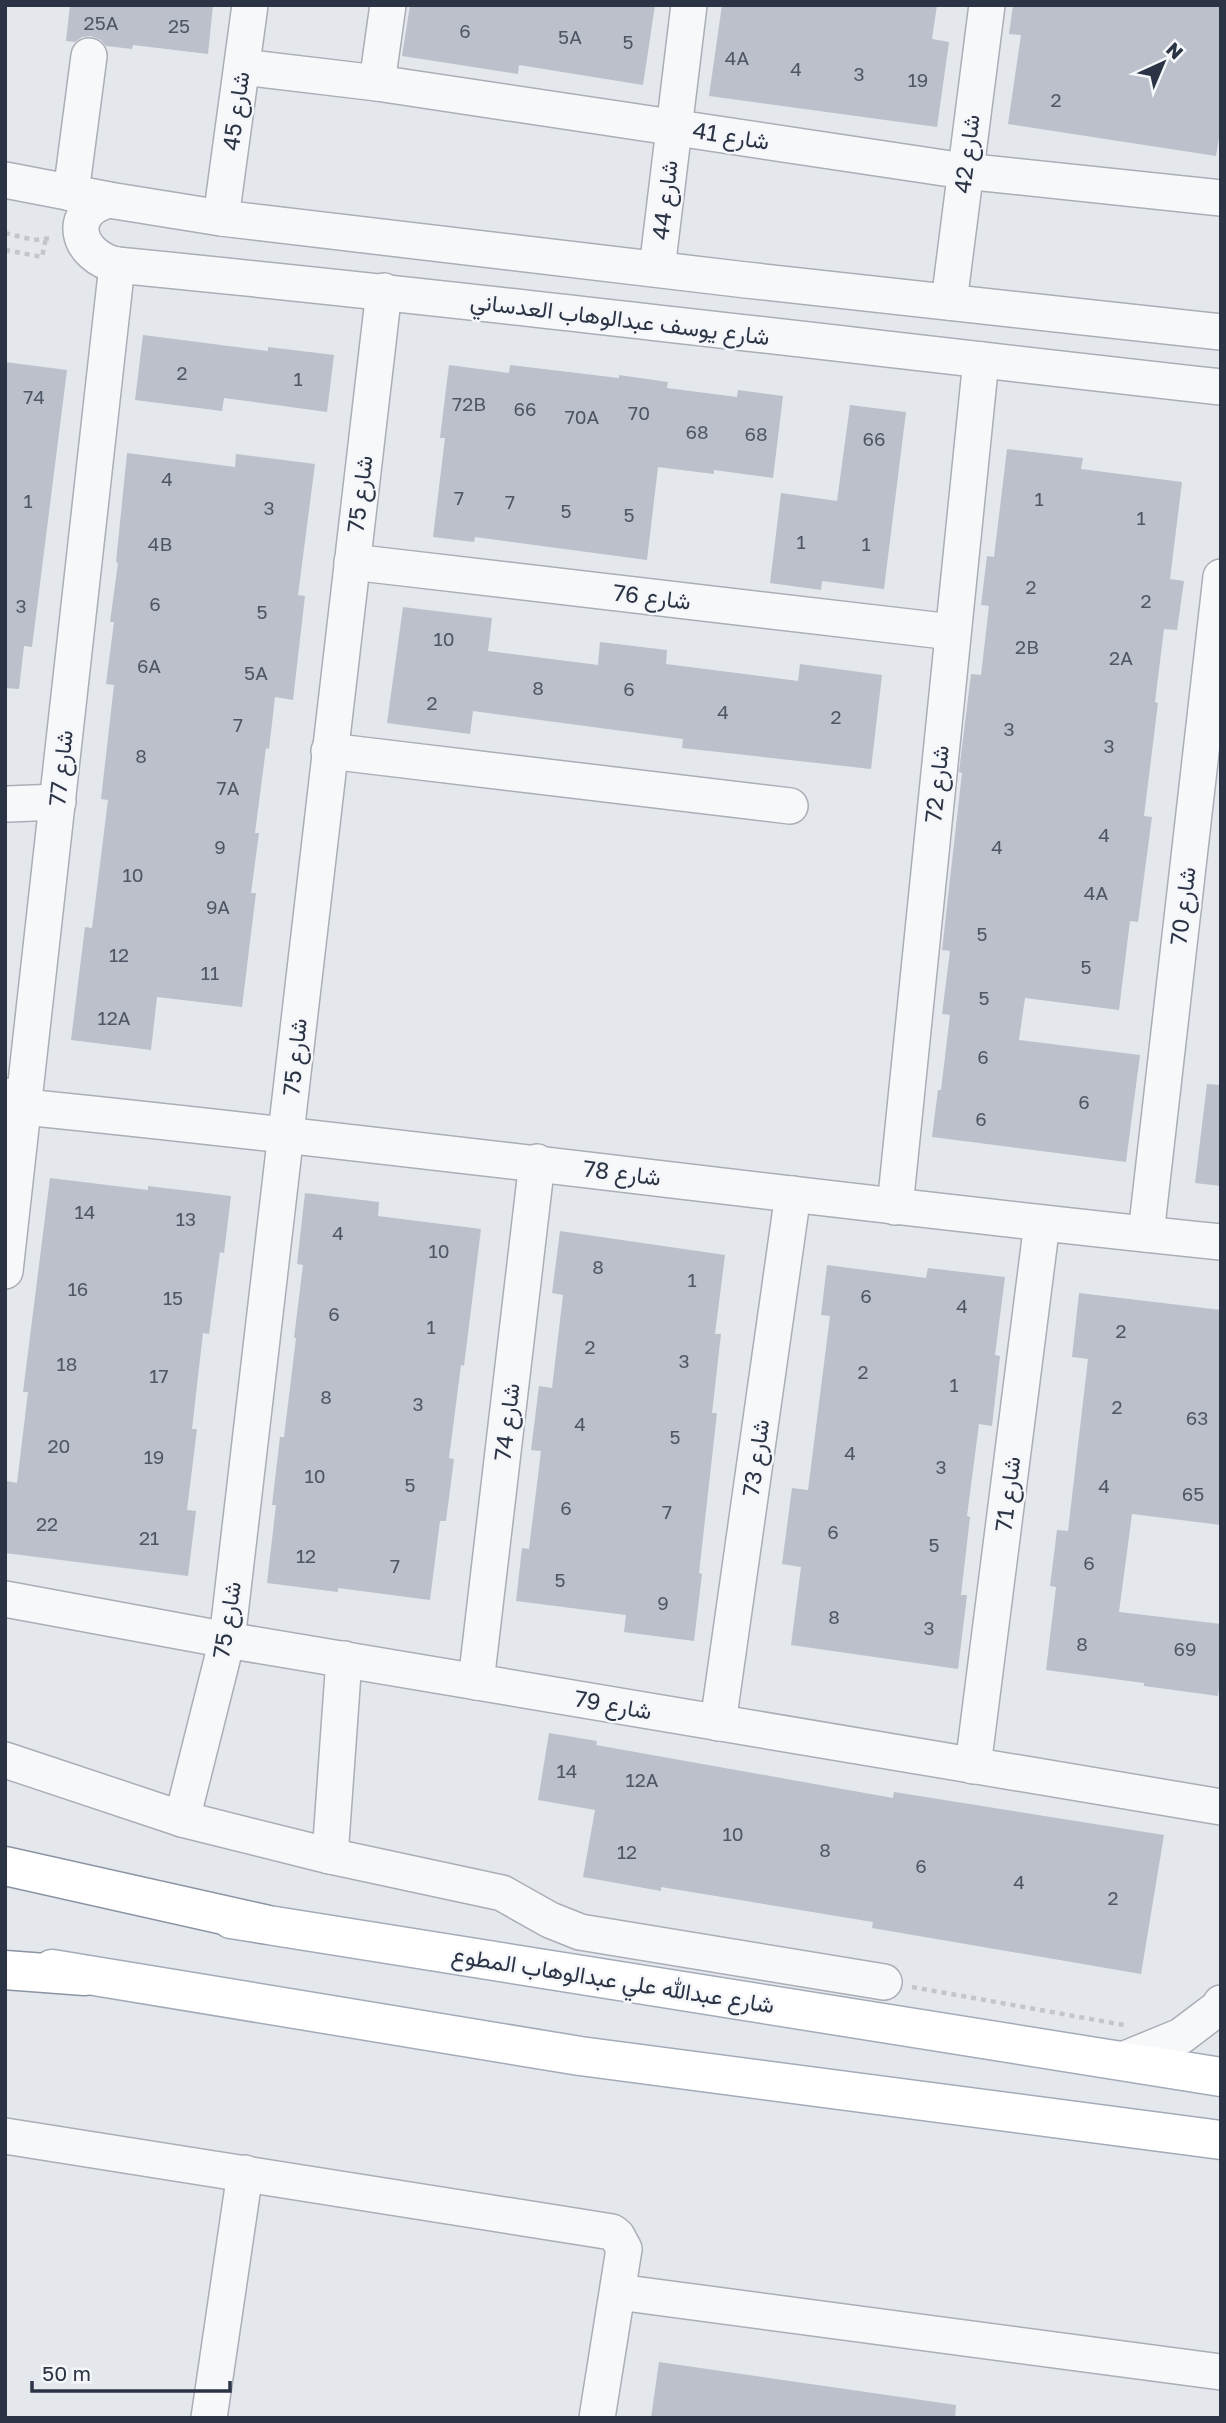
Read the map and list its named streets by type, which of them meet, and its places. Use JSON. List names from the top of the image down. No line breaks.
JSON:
{"streets":{"main road":["شارع عبدالله علي عبدالوهاب المطوع"],"street":["شارع 45","شارع 41","شارع 42","شارع 44","شارع يوسف عبدالوهاب العدساني","شارع 75","شارع 76","شارع 77","شارع 72","شارع 70","شارع 78","شارع 74","شارع 73","شارع 71","شارع 79"]},"crossings":[["شارع 45","شارع 41"],["شارع 41","شارع 42"],["شارع 41","شارع 44"],["شارع يوسف عبدالوهاب العدساني","شارع 75"],["شارع يوسف عبدالوهاب العدساني","شارع 77"],["شارع يوسف عبدالوهاب العدساني","شارع 72"],["شارع 75","شارع 76"],["شارع 75","شارع 78"],["شارع 75","شارع 79"],["شارع 76","شارع 72"],["شارع 77","شارع 78"],["شارع 72","شارع 78"],["شارع 70","شارع 78"],["شارع 78","شارع 74"],["شارع 78","شارع 73"],["شارع 78","شارع 71"],["شارع 74","شارع 79"],["شارع 73","شارع 79"],["شارع 71","شارع 79"]],"house_numbers":["25A","25","6","5A","5","4A","4","3","19","2","2","1","74","72B","66","70","70A","68","68","66","4","7","1","1","7","3","5","5","1","1","4B","1","2","2","6","3","5","10","2B","2A","6A","5A","8","6","2","4","2","7","3","3","8","7A","4","9","4","10","4A","9A","5","12","5","11","5","12A","6","6","6","14","13","4","10","8","1","16","6","15","4","6","1","2","2","3","18","2","17","1","8","3","2","63","4","5","20","4","19","3","10","5","4","65","6","7","22","6","21","5","12","6","7","5","9","8","3","8","69","14","12A","10","8","12","6","4","2"],"scale_bar":"50 m","north":"top right"}
